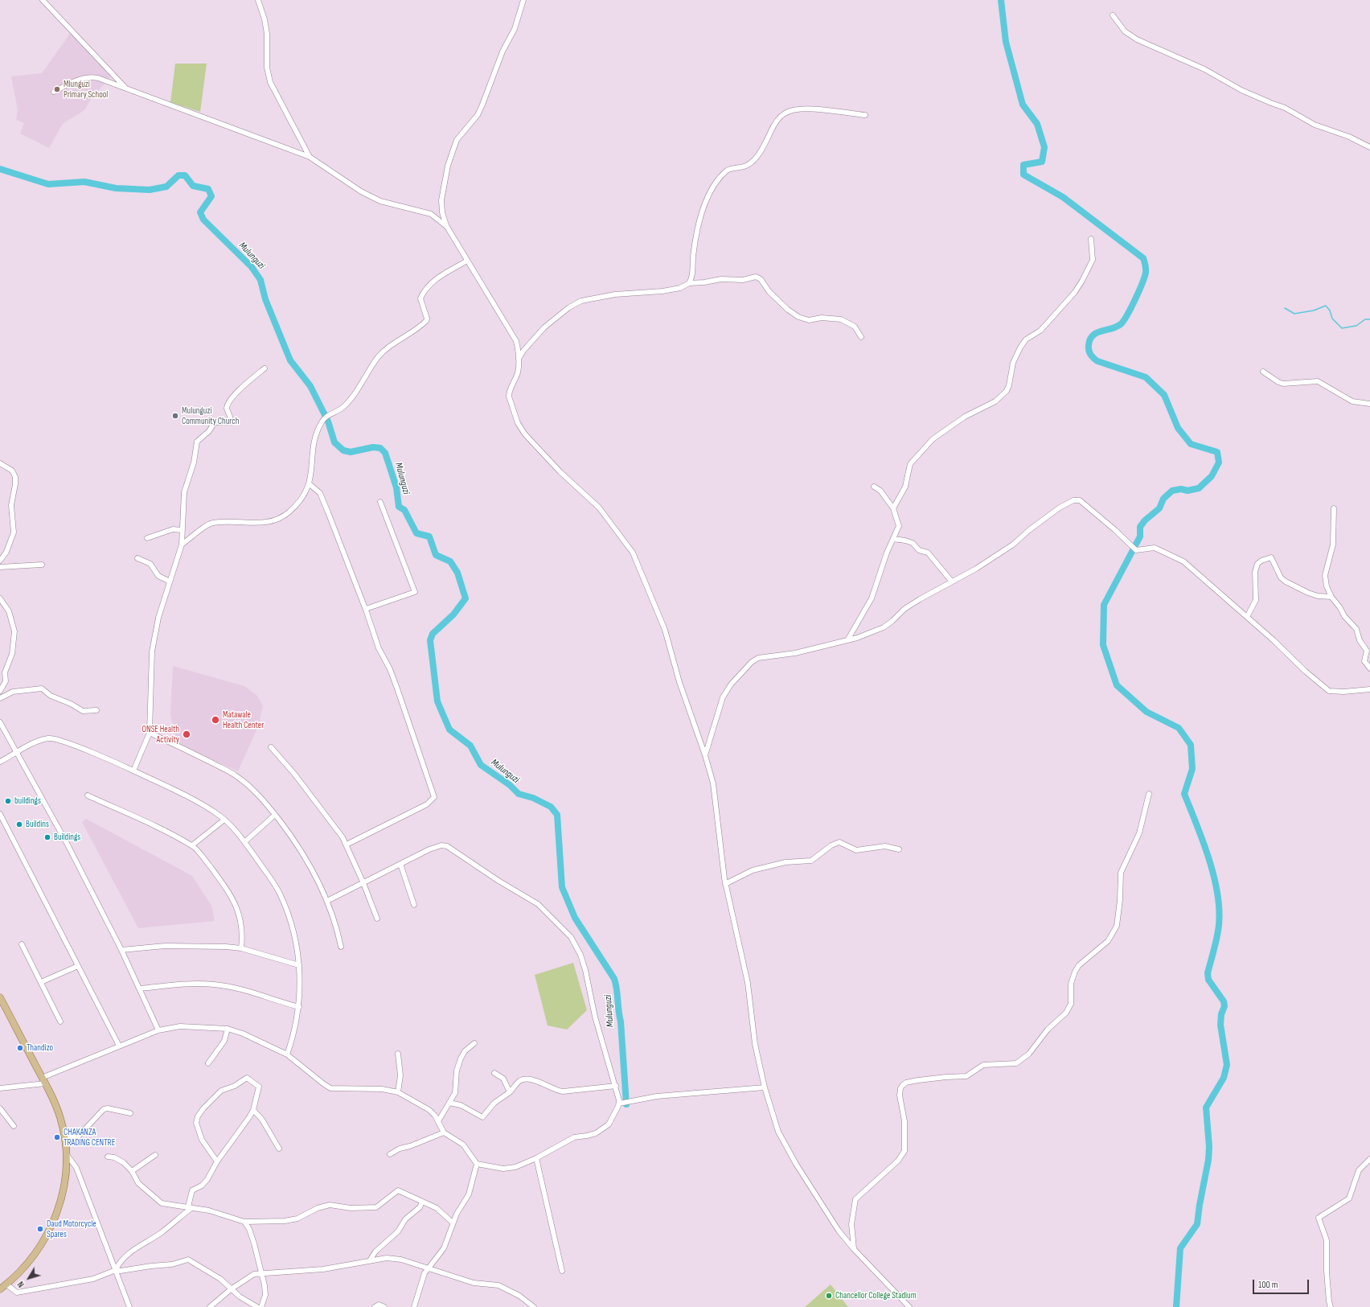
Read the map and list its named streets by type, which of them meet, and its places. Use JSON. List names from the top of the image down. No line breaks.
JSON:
{"water":["Mulunguzi"],"places":["Mlunguzi Primary School","Mulunguzi Community Church","Matawale Health Center","ONSE Health Activity","buildings","Buildins","Buildings","Thandizo","CHAKANZA TRADING CENTRE","Daud Motorcycle Spares","Chancellor College Stadium"],"scale_bar":"100 m","north":"bottom left"}
